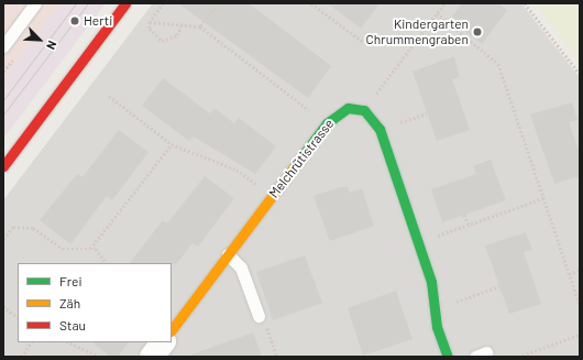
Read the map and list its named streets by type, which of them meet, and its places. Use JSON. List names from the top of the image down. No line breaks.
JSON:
{"streets":{"street":["Melchrütistrasse"]},"places":["Herti","Kindergarten Chrummengraben"],"legend":["Frei","Zäh","Stau"],"north":"bottom right"}
